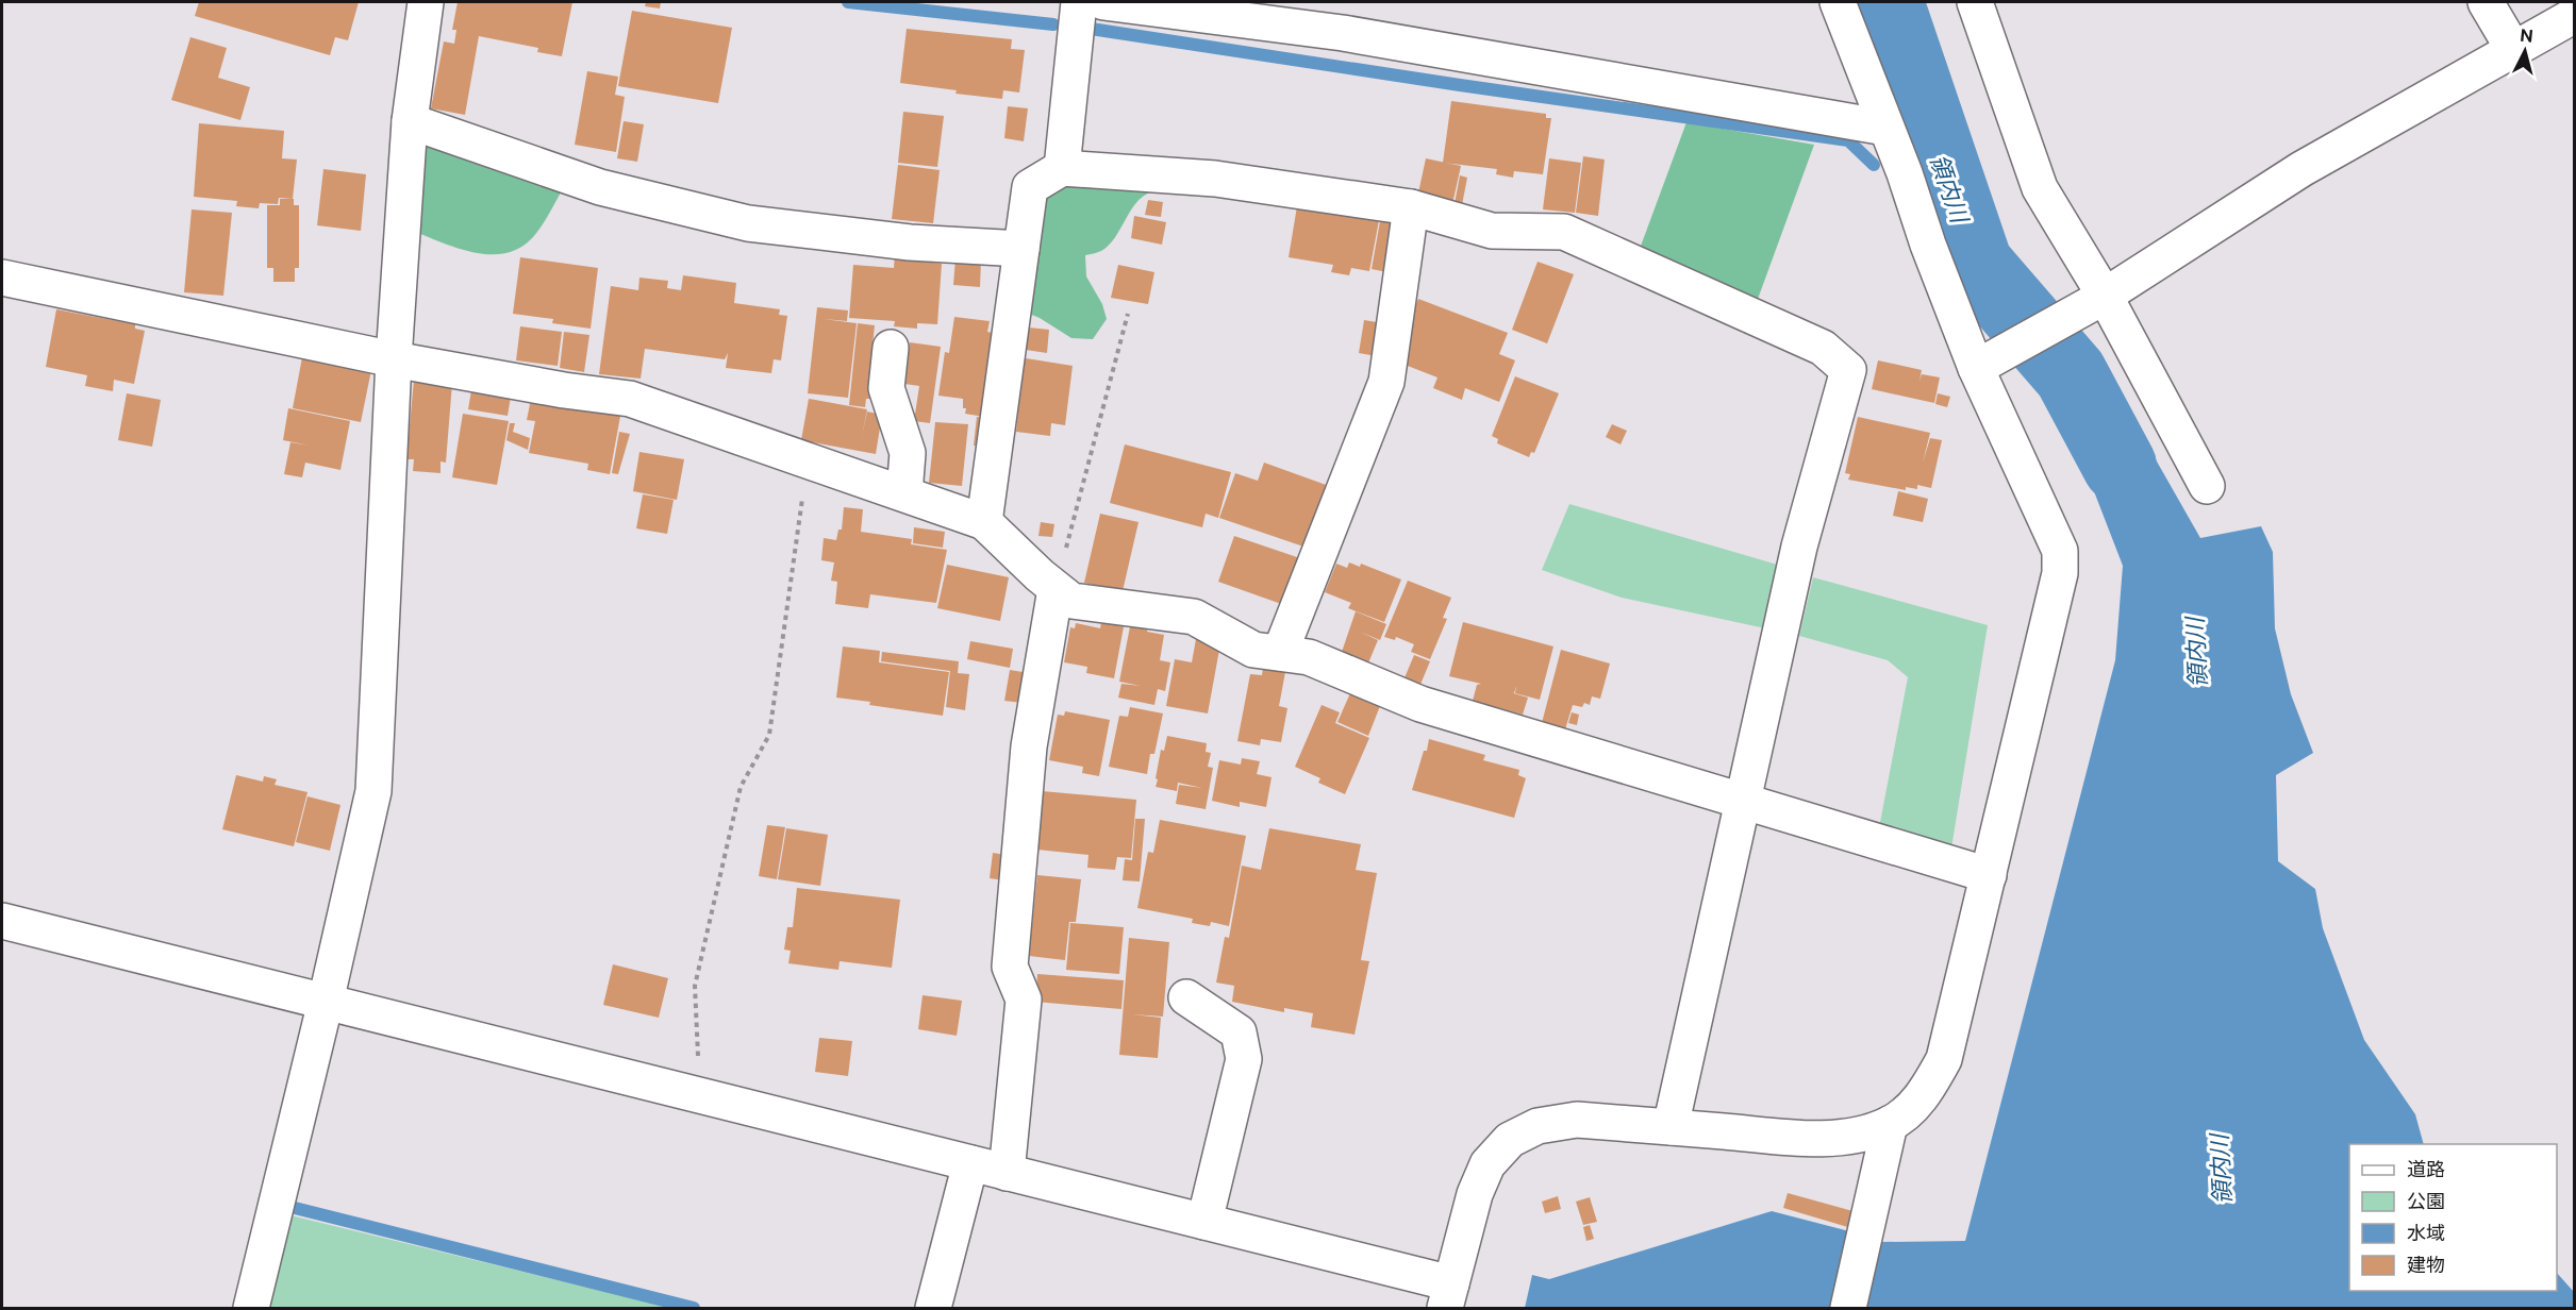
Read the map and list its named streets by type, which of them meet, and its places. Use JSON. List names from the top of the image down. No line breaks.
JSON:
{"water":["領内川"],"legend":["道路","公園","水域","建物"],"north":"top"}
